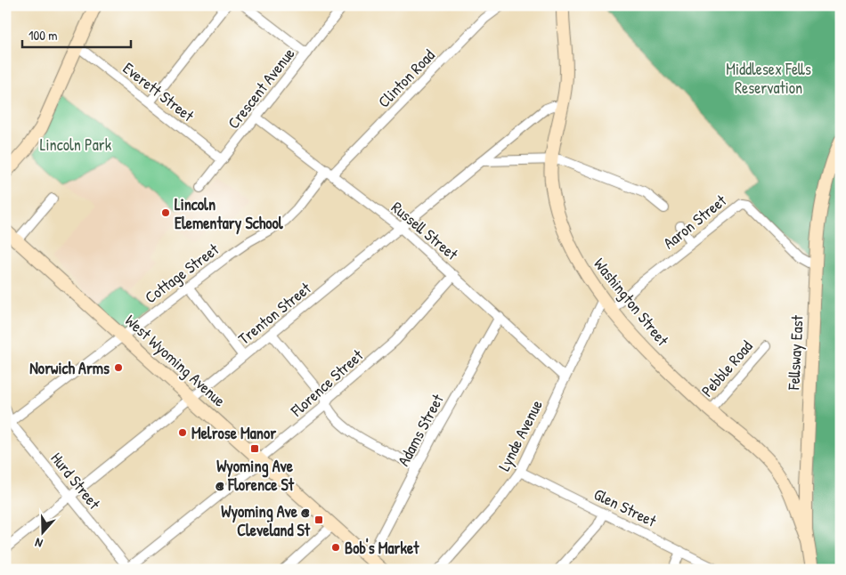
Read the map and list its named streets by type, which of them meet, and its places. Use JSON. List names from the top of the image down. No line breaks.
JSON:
{"streets":{"main road":["Washington Street","Fellsway East","West Wyoming Avenue"],"street":["Clinton Road","Crescent Avenue","Everett Street","Aaron Street","Russell Street","Cottage Street","Trenton Street","Pebble Road","Florence Street","Adams Street","Lynde Avenue","Hurd Street","Glen Street"]},"crossings":[["Clinton Road","Russell Street"],["Clinton Road","Cottage Street"],["Crescent Avenue","Everett Street"],["Crescent Avenue","Russell Street"],["Aaron Street","Washington Street"],["Aaron Street","Fellsway East"],["Russell Street","Cottage Street"],["Russell Street","Trenton Street"],["Russell Street","Florence Street"],["Russell Street","Adams Street"],["Russell Street","Lynde Avenue"],["Cottage Street","West Wyoming Avenue"],["Cottage Street","Hurd Street"],["Washington Street","Trenton Street"],["Washington Street","Fellsway East"],["Washington Street","Pebble Road"],["Washington Street","Lynde Avenue"],["Trenton Street","West Wyoming Avenue"],["Trenton Street","Hurd Street"],["West Wyoming Avenue","Florence Street"],["West Wyoming Avenue","Adams Street"],["Florence Street","Hurd Street"],["Lynde Avenue","Glen Street"]],"parks":["Middlesex Fells Reservation","Lincoln Park"],"places":{"other":["Lincoln Elementary School","Norwich Arms","Melrose Manor","Bob's Market"],"transit":["Wyoming Ave @ Florence St","Wyoming Ave @ Cleveland St"]},"scale_bar":"100 m","north":"bottom"}
